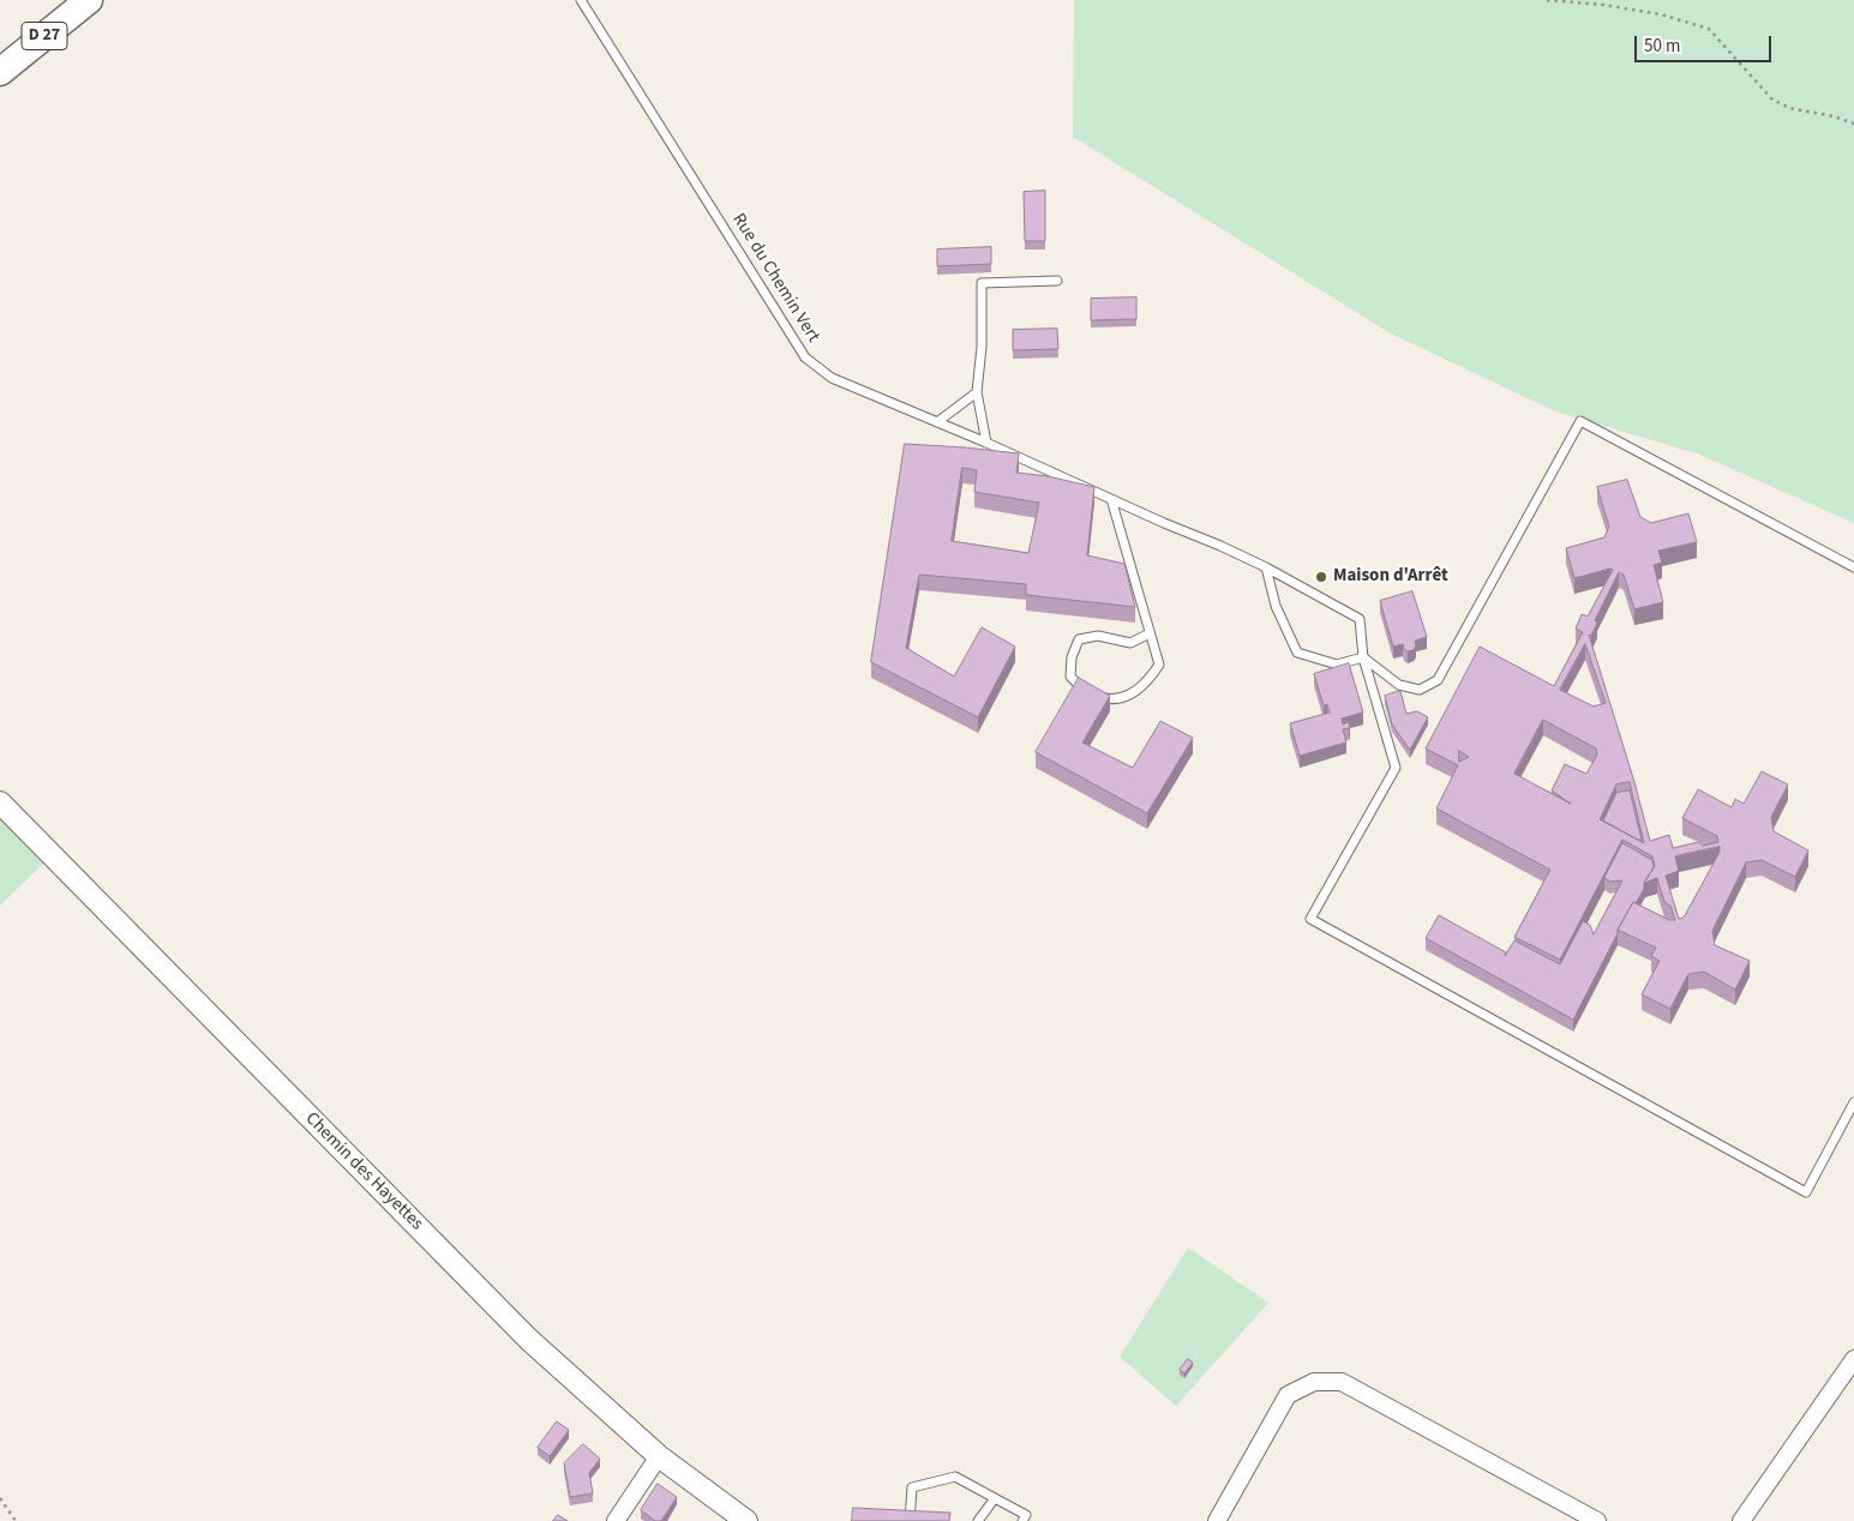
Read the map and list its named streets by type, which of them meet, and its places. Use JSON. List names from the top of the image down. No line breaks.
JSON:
{"streets":{"main road":["D 27"],"street":["Chemin des Hayettes"],"lane":["Rue du Chemin Vert"]},"places":["Maison d'Arrêt"],"scale_bar":"50 m"}
